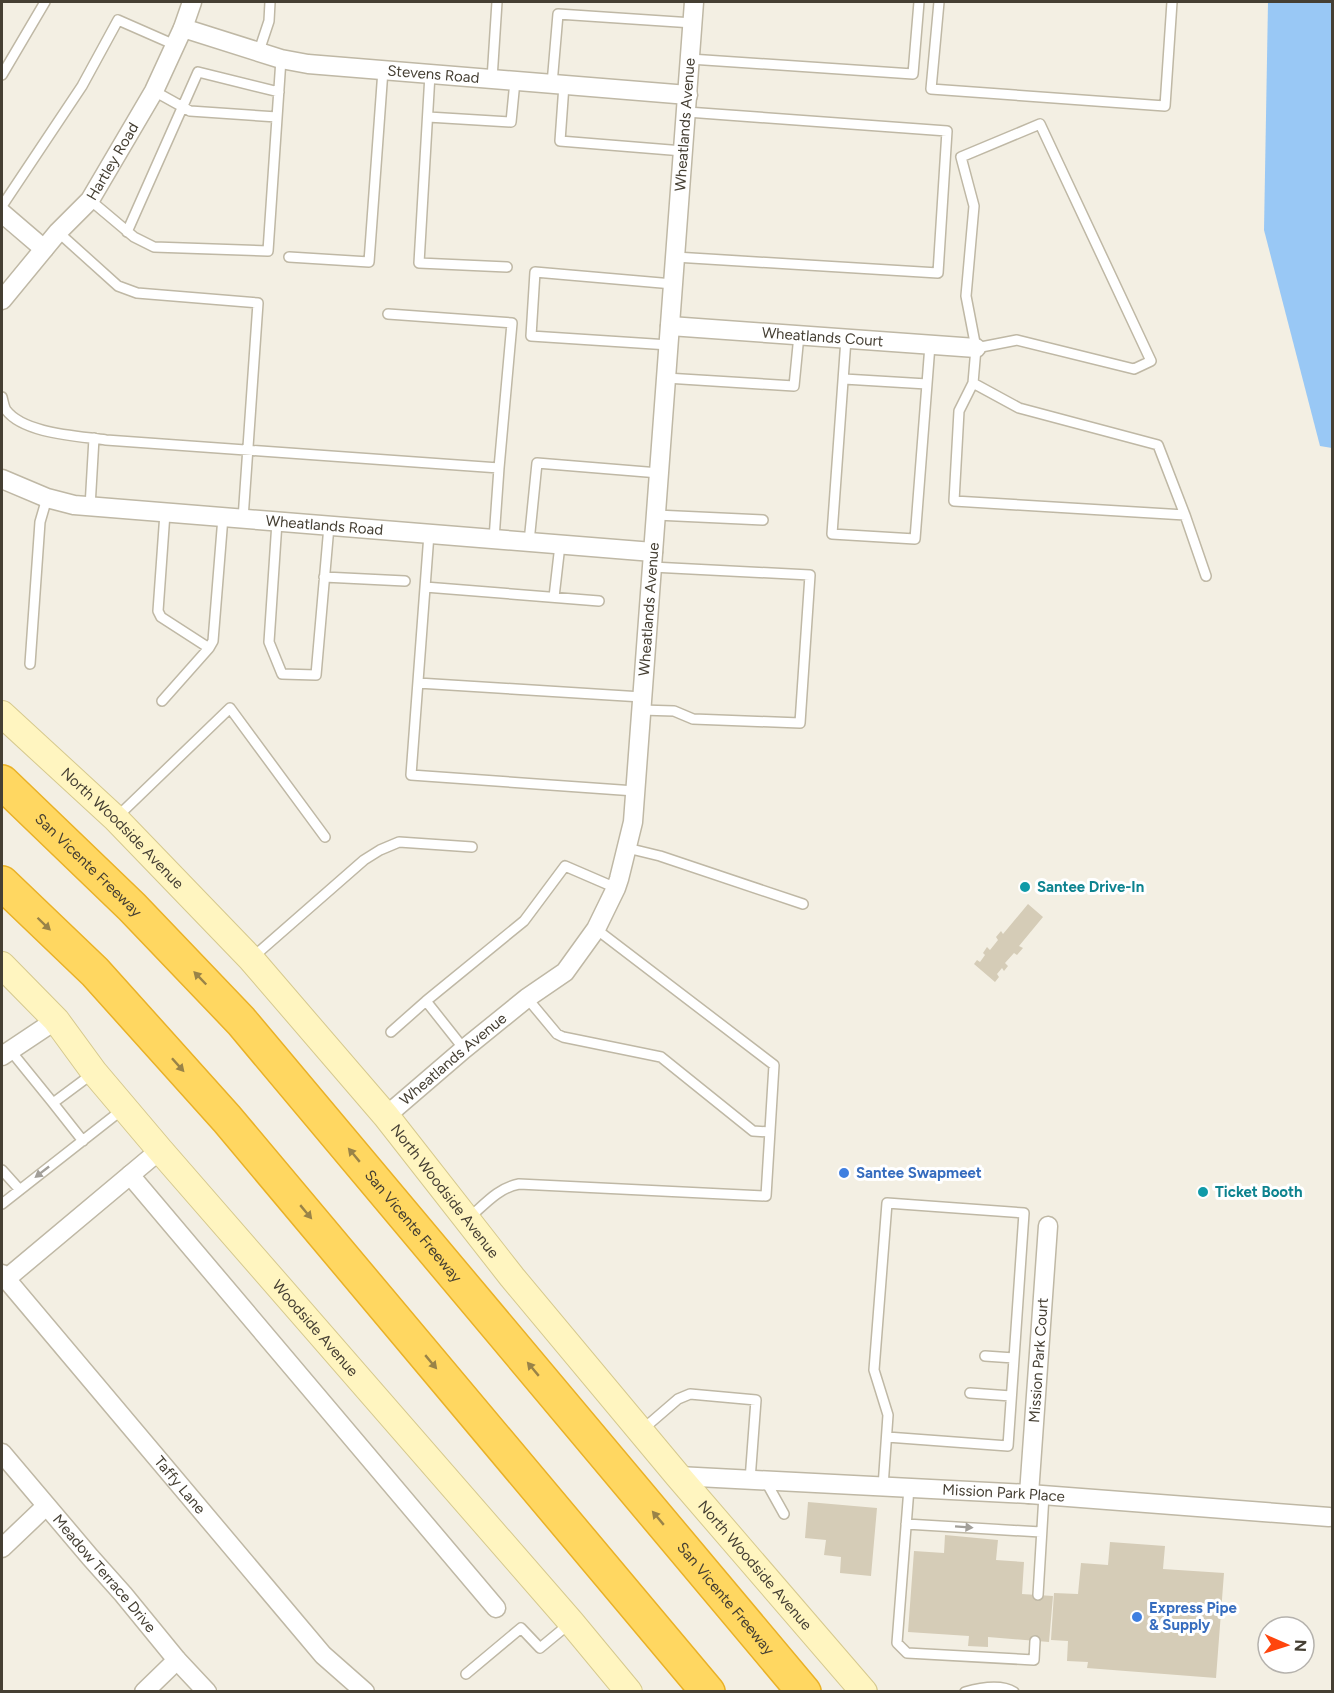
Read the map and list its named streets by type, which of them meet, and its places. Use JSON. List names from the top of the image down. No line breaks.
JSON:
{"streets":{"highway":["San Vicente Freeway"],"street":["Stevens Road","Wheatlands Avenue","Hartley Road","Wheatlands Court","Wheatlands Road","North Woodside Avenue","Woodside Avenue","Mission Park Court","Taffy Lane","Mission Park Place","Meadow Terrace Drive"]},"crossings":[["Stevens Road","Wheatlands Avenue"],["Stevens Road","Hartley Road"],["Wheatlands Avenue","Wheatlands Court"],["Wheatlands Avenue","Wheatlands Road"],["Wheatlands Avenue","North Woodside Avenue"],["North Woodside Avenue","Mission Park Place"],["Mission Park Court","Mission Park Place"]],"places":["Santee Drive-In","Santee Swapmeet","Ticket Booth","Express Pipe & Supply"],"north":"right"}
